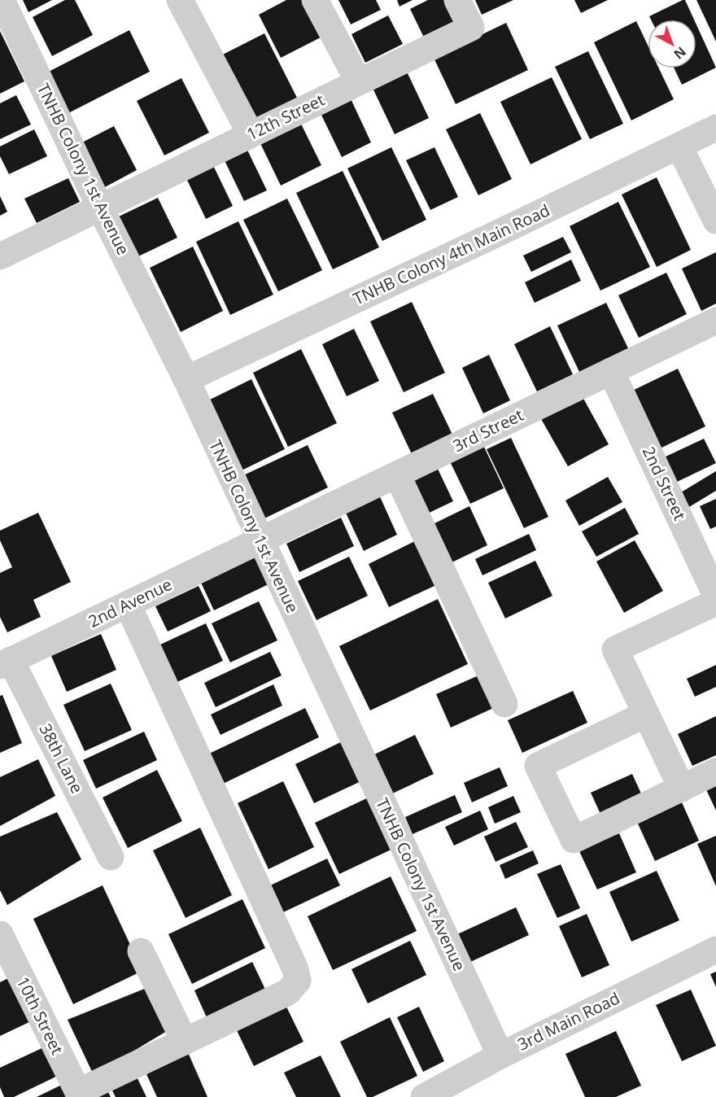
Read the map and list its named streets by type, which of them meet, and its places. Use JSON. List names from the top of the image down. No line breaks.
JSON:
{"streets":{"street":["12th Street","TNHB Colony 1st Avenue","TNHB Colony 4th Main Road","3rd Street","2nd Street","2nd Avenue","38th Lane","10th Street","3rd Main Road"]},"crossings":[["12th Street","TNHB Colony 1st Avenue"],["TNHB Colony 1st Avenue","TNHB Colony 4th Main Road"],["TNHB Colony 1st Avenue","3rd Street"],["TNHB Colony 1st Avenue","2nd Avenue"],["TNHB Colony 1st Avenue","3rd Main Road"],["3rd Street","2nd Street"],["3rd Street","2nd Avenue"],["2nd Avenue","38th Lane"]],"north":"bottom right"}
